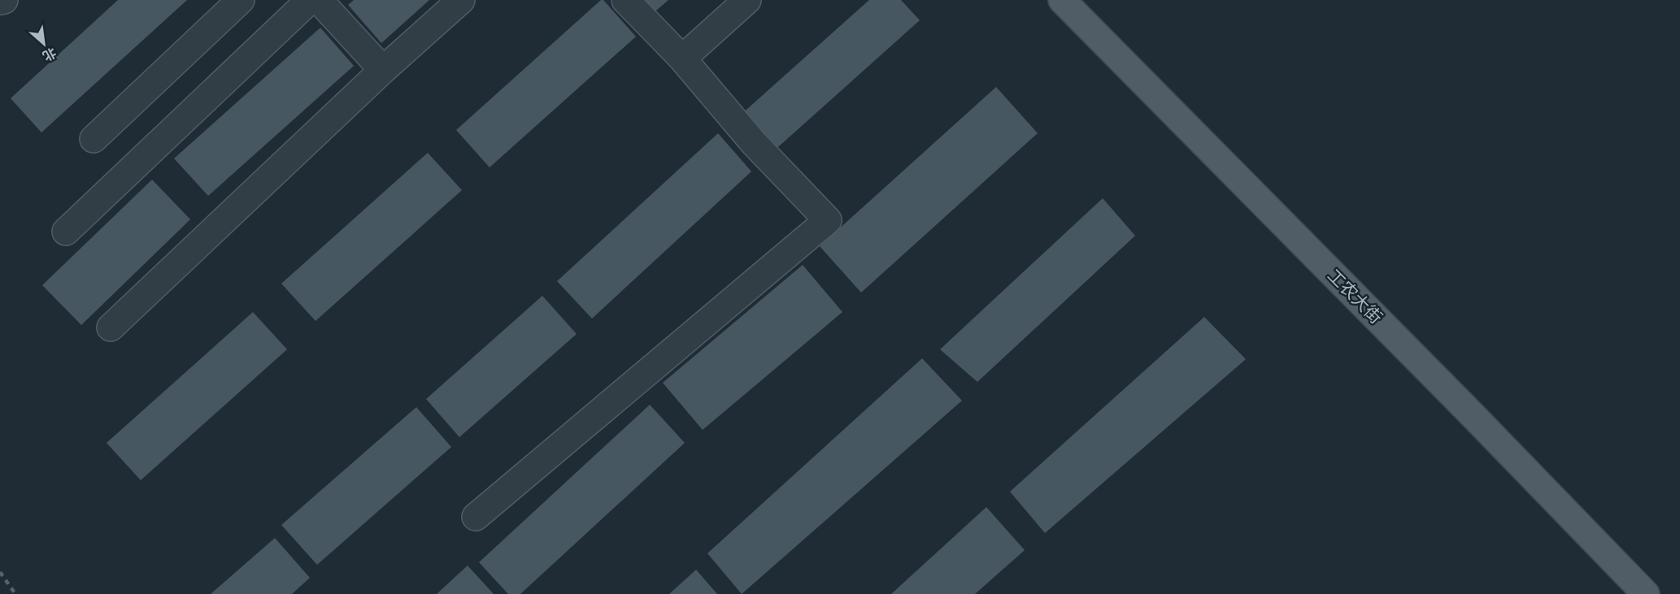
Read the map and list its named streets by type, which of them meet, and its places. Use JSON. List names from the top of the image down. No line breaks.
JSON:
{"streets":{"main road":["工农大街"]},"north":"bottom right"}
